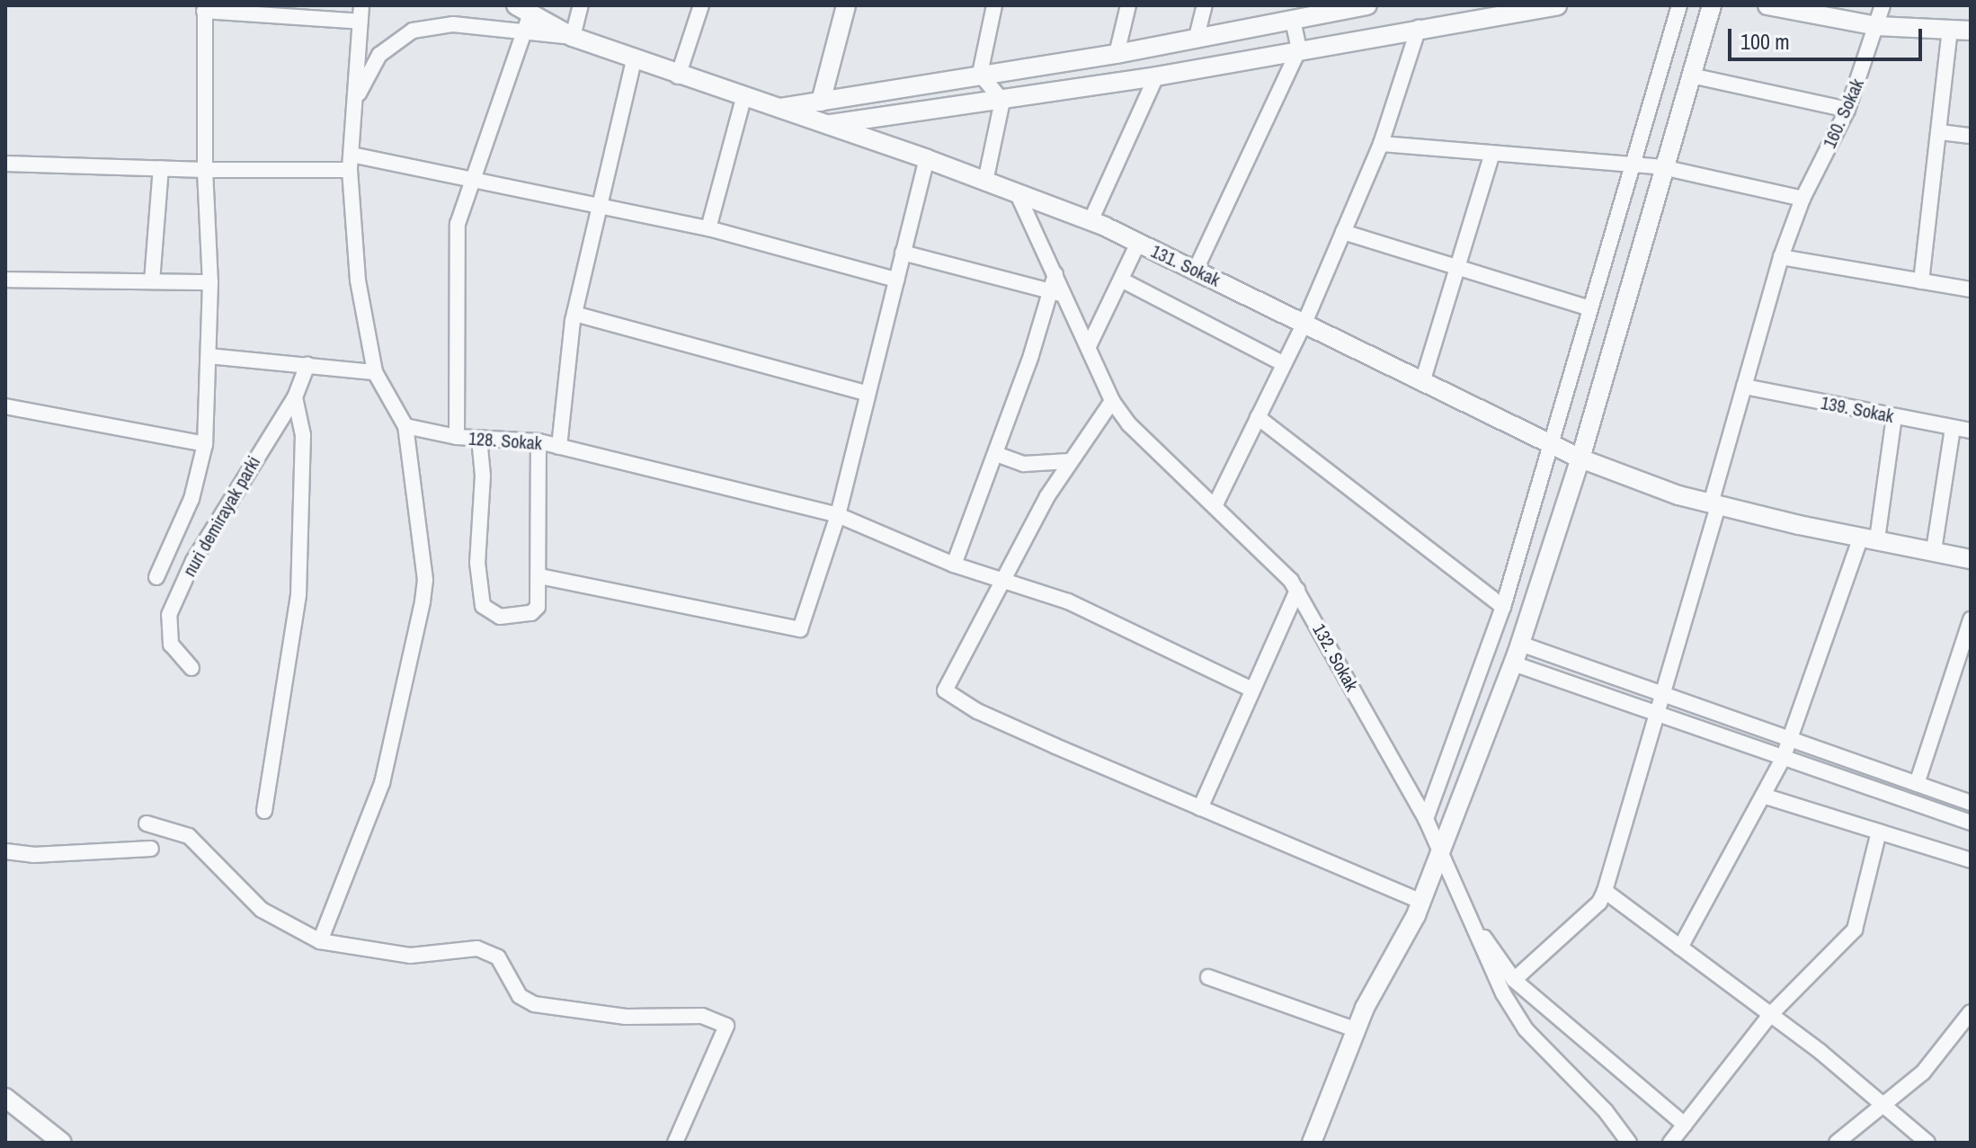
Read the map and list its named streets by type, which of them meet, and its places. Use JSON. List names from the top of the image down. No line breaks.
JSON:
{"streets":{"street":["160. Sokak","131. Sokak","139. Sokak","128. Sokak","nuri demirayak parki","132. Sokak"]},"crossings":[["160. Sokak","131. Sokak"],["160. Sokak","139. Sokak"]],"scale_bar":"100 m"}
